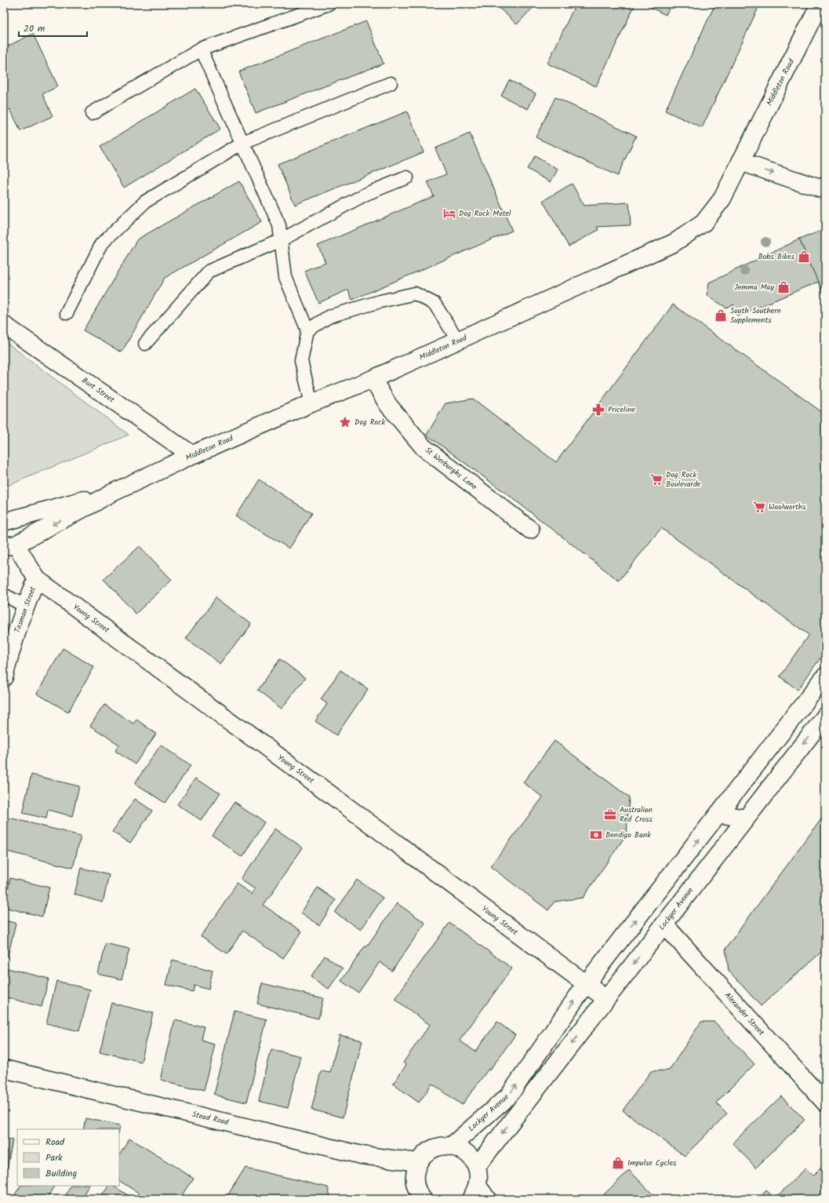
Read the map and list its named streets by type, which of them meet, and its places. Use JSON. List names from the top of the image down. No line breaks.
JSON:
{"streets":{"main road":["Middleton Road","Burt Street","St Werburghs Lane","Tasman Street","Young Street","Lockyer Avenue","Alexander Street","Stead Road"]},"crossings":[["Middleton Road","Burt Street"],["Middleton Road","St Werburghs Lane"],["Middleton Road","Young Street"],["Tasman Street","Young Street"],["Young Street","Lockyer Avenue"],["Lockyer Avenue","Alexander Street"]],"places":{"hotel":["Dog Rock Motel"],"shop":["Bobs Bikes","Jemma May","South Southern Supplements","Impulse Cycles"],"pharmacy":["Priceline"],"place":["Dog Rock"],"supermarket":["Dog Rock Boulevarde","Woolworths"],"office":["Australian Red Cross"],"bank":["Bendigo Bank"]},"legend":["Road","Park","Building"],"scale_bar":"20 m"}
